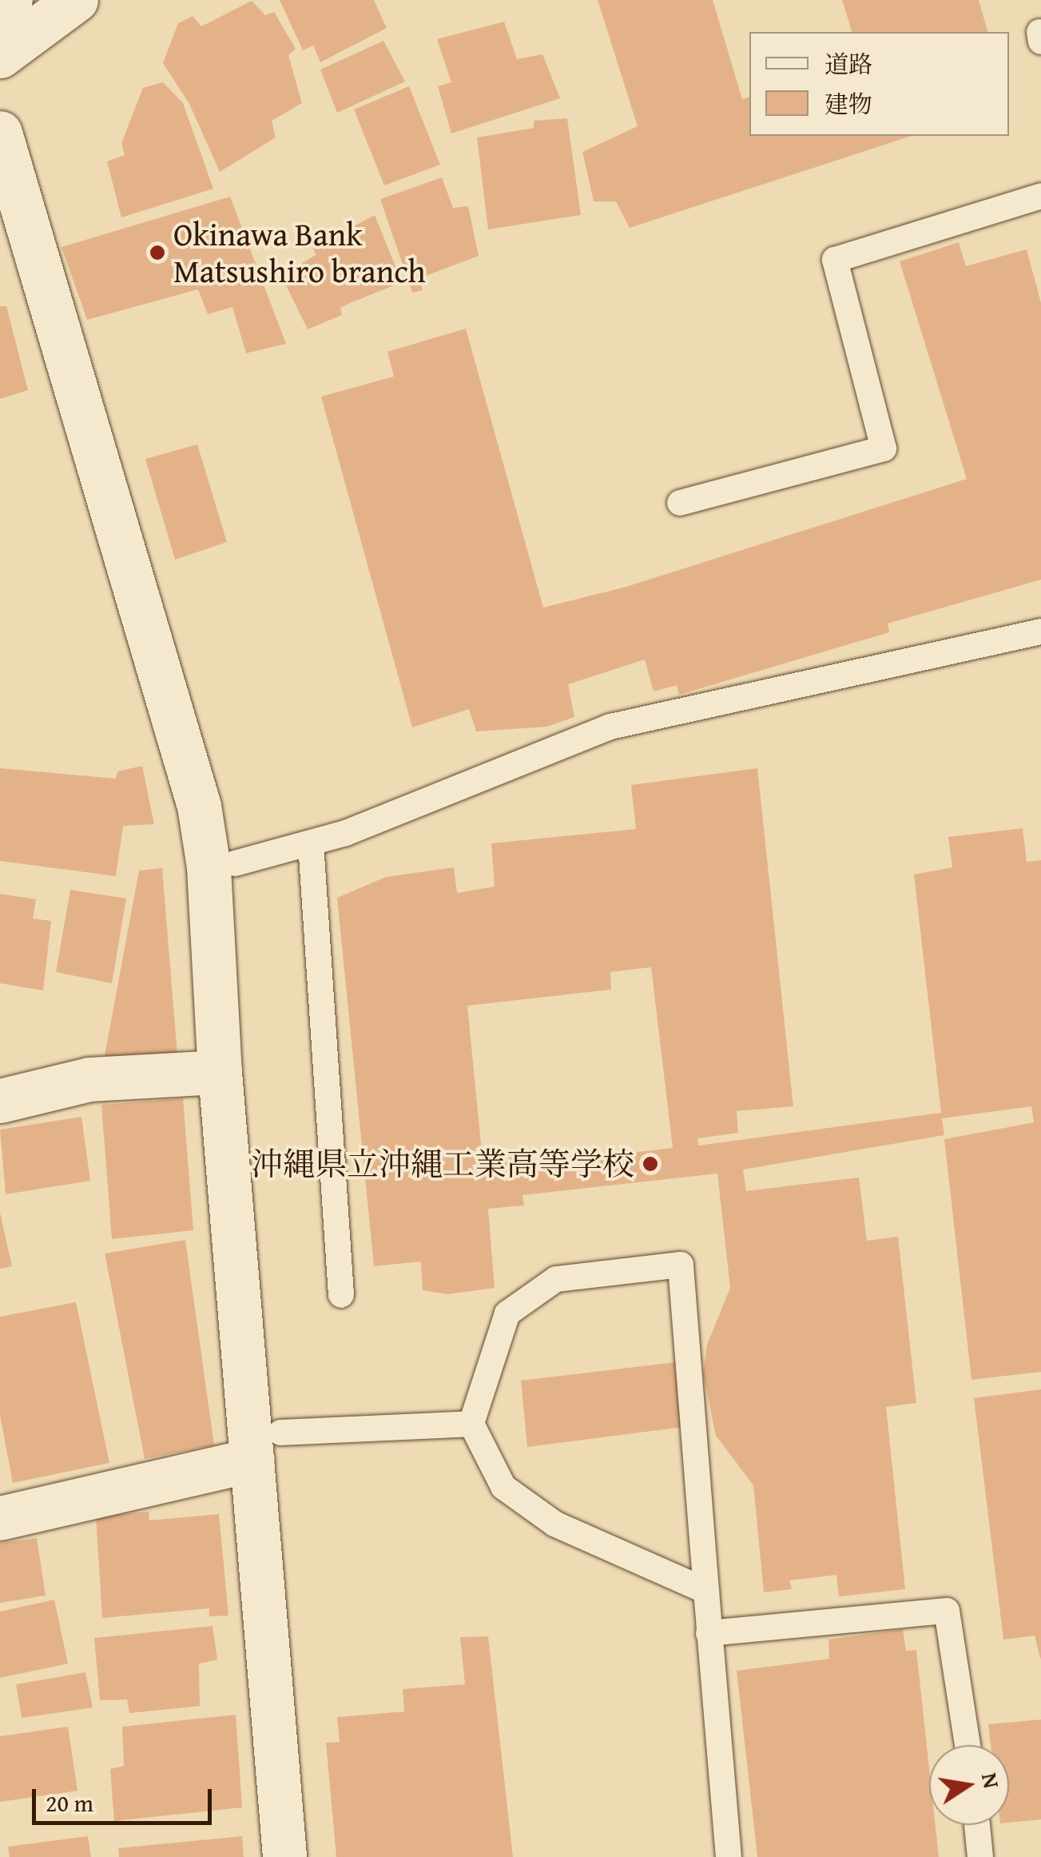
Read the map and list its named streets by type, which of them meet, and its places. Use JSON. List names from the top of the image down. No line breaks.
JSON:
{"places":["Okinawa Bank Matsushiro branch","沖縄県立沖縄工業高等学校"],"legend":["道路","建物"],"scale_bar":"20 m","north":"right"}
